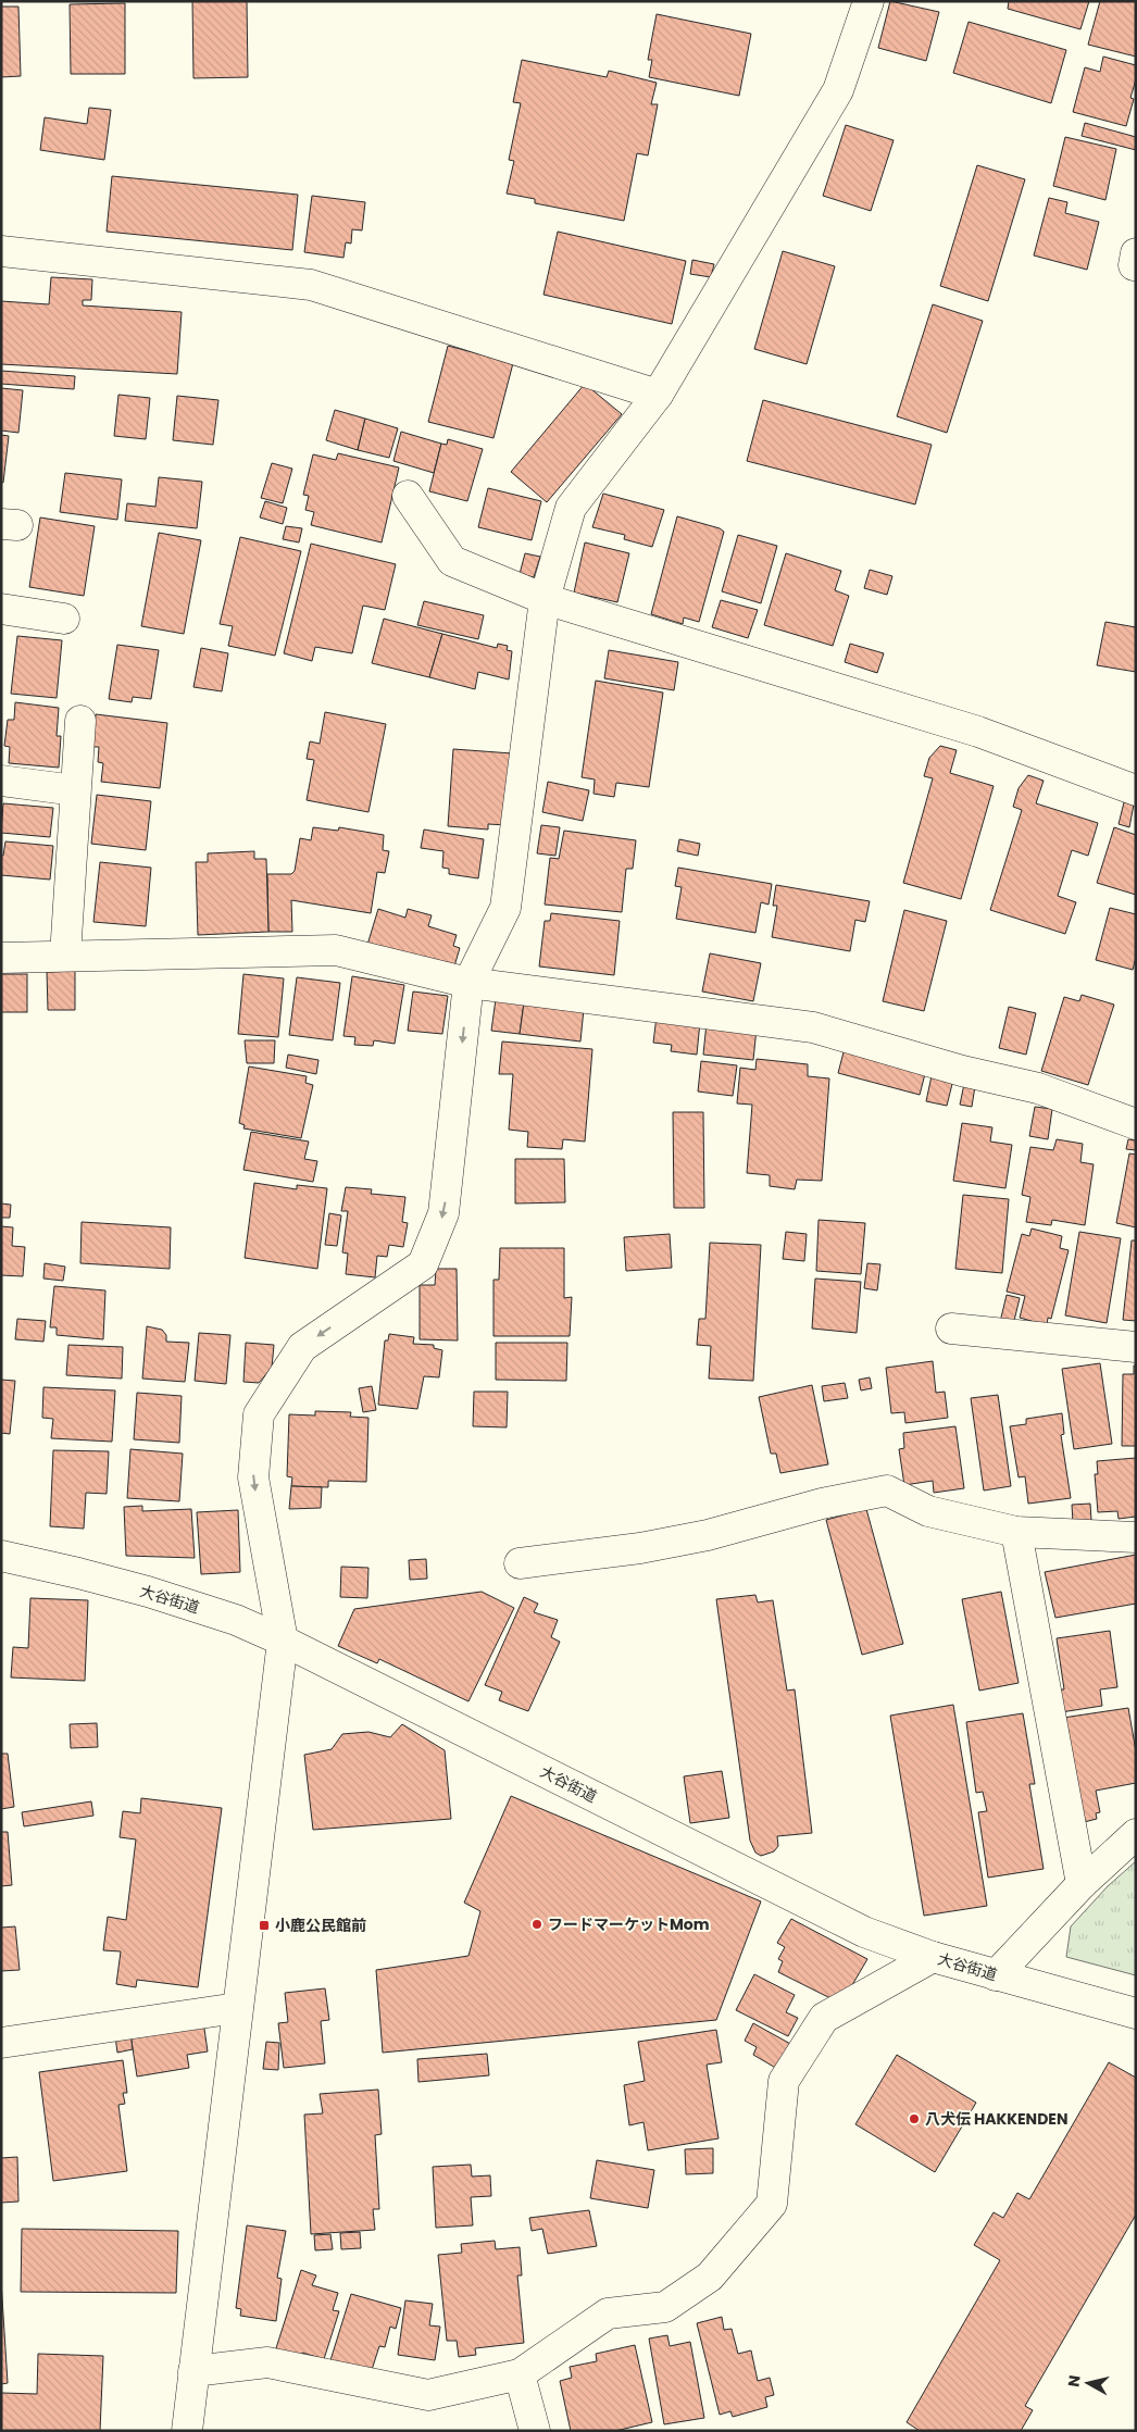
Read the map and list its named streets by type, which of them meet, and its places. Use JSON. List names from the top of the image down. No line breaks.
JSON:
{"streets":{"street":["大谷街道"]},"places":{"other":["フードマーケットMom","八犬伝 HAKKENDEN"],"transit":["小鹿公民館前"]},"north":"left"}
